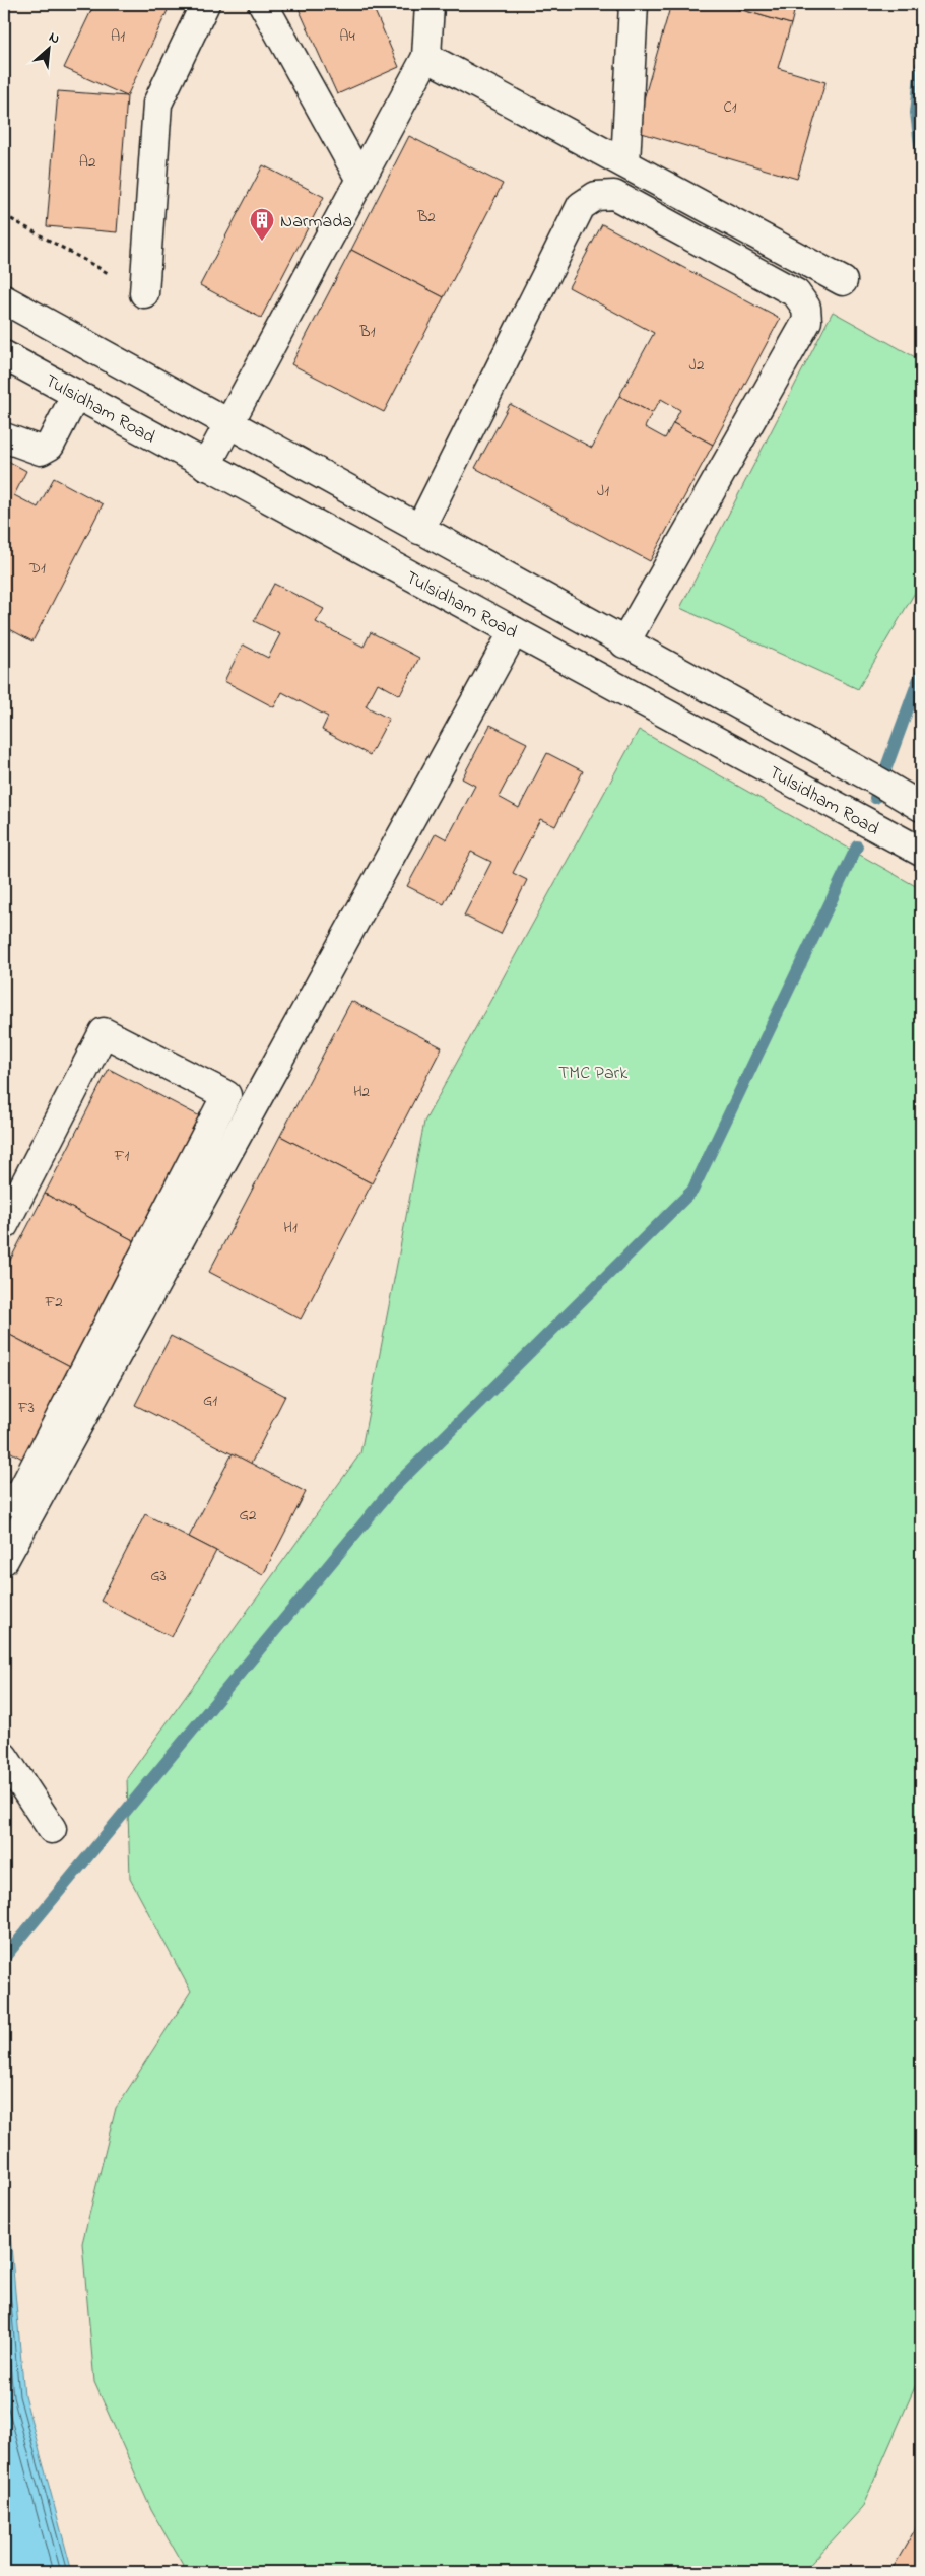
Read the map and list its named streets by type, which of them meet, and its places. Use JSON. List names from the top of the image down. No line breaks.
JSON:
{"streets":{"street":["Tulsidham Road"]},"parks":["TMC Park"],"places":{"building":["Narmada"]},"house_numbers":["A1","A4","C1","A2","B2","B1","J2","J1","D1","H2","F1","H1","F2","G1","F3","G2","G3"],"north":"top right"}
